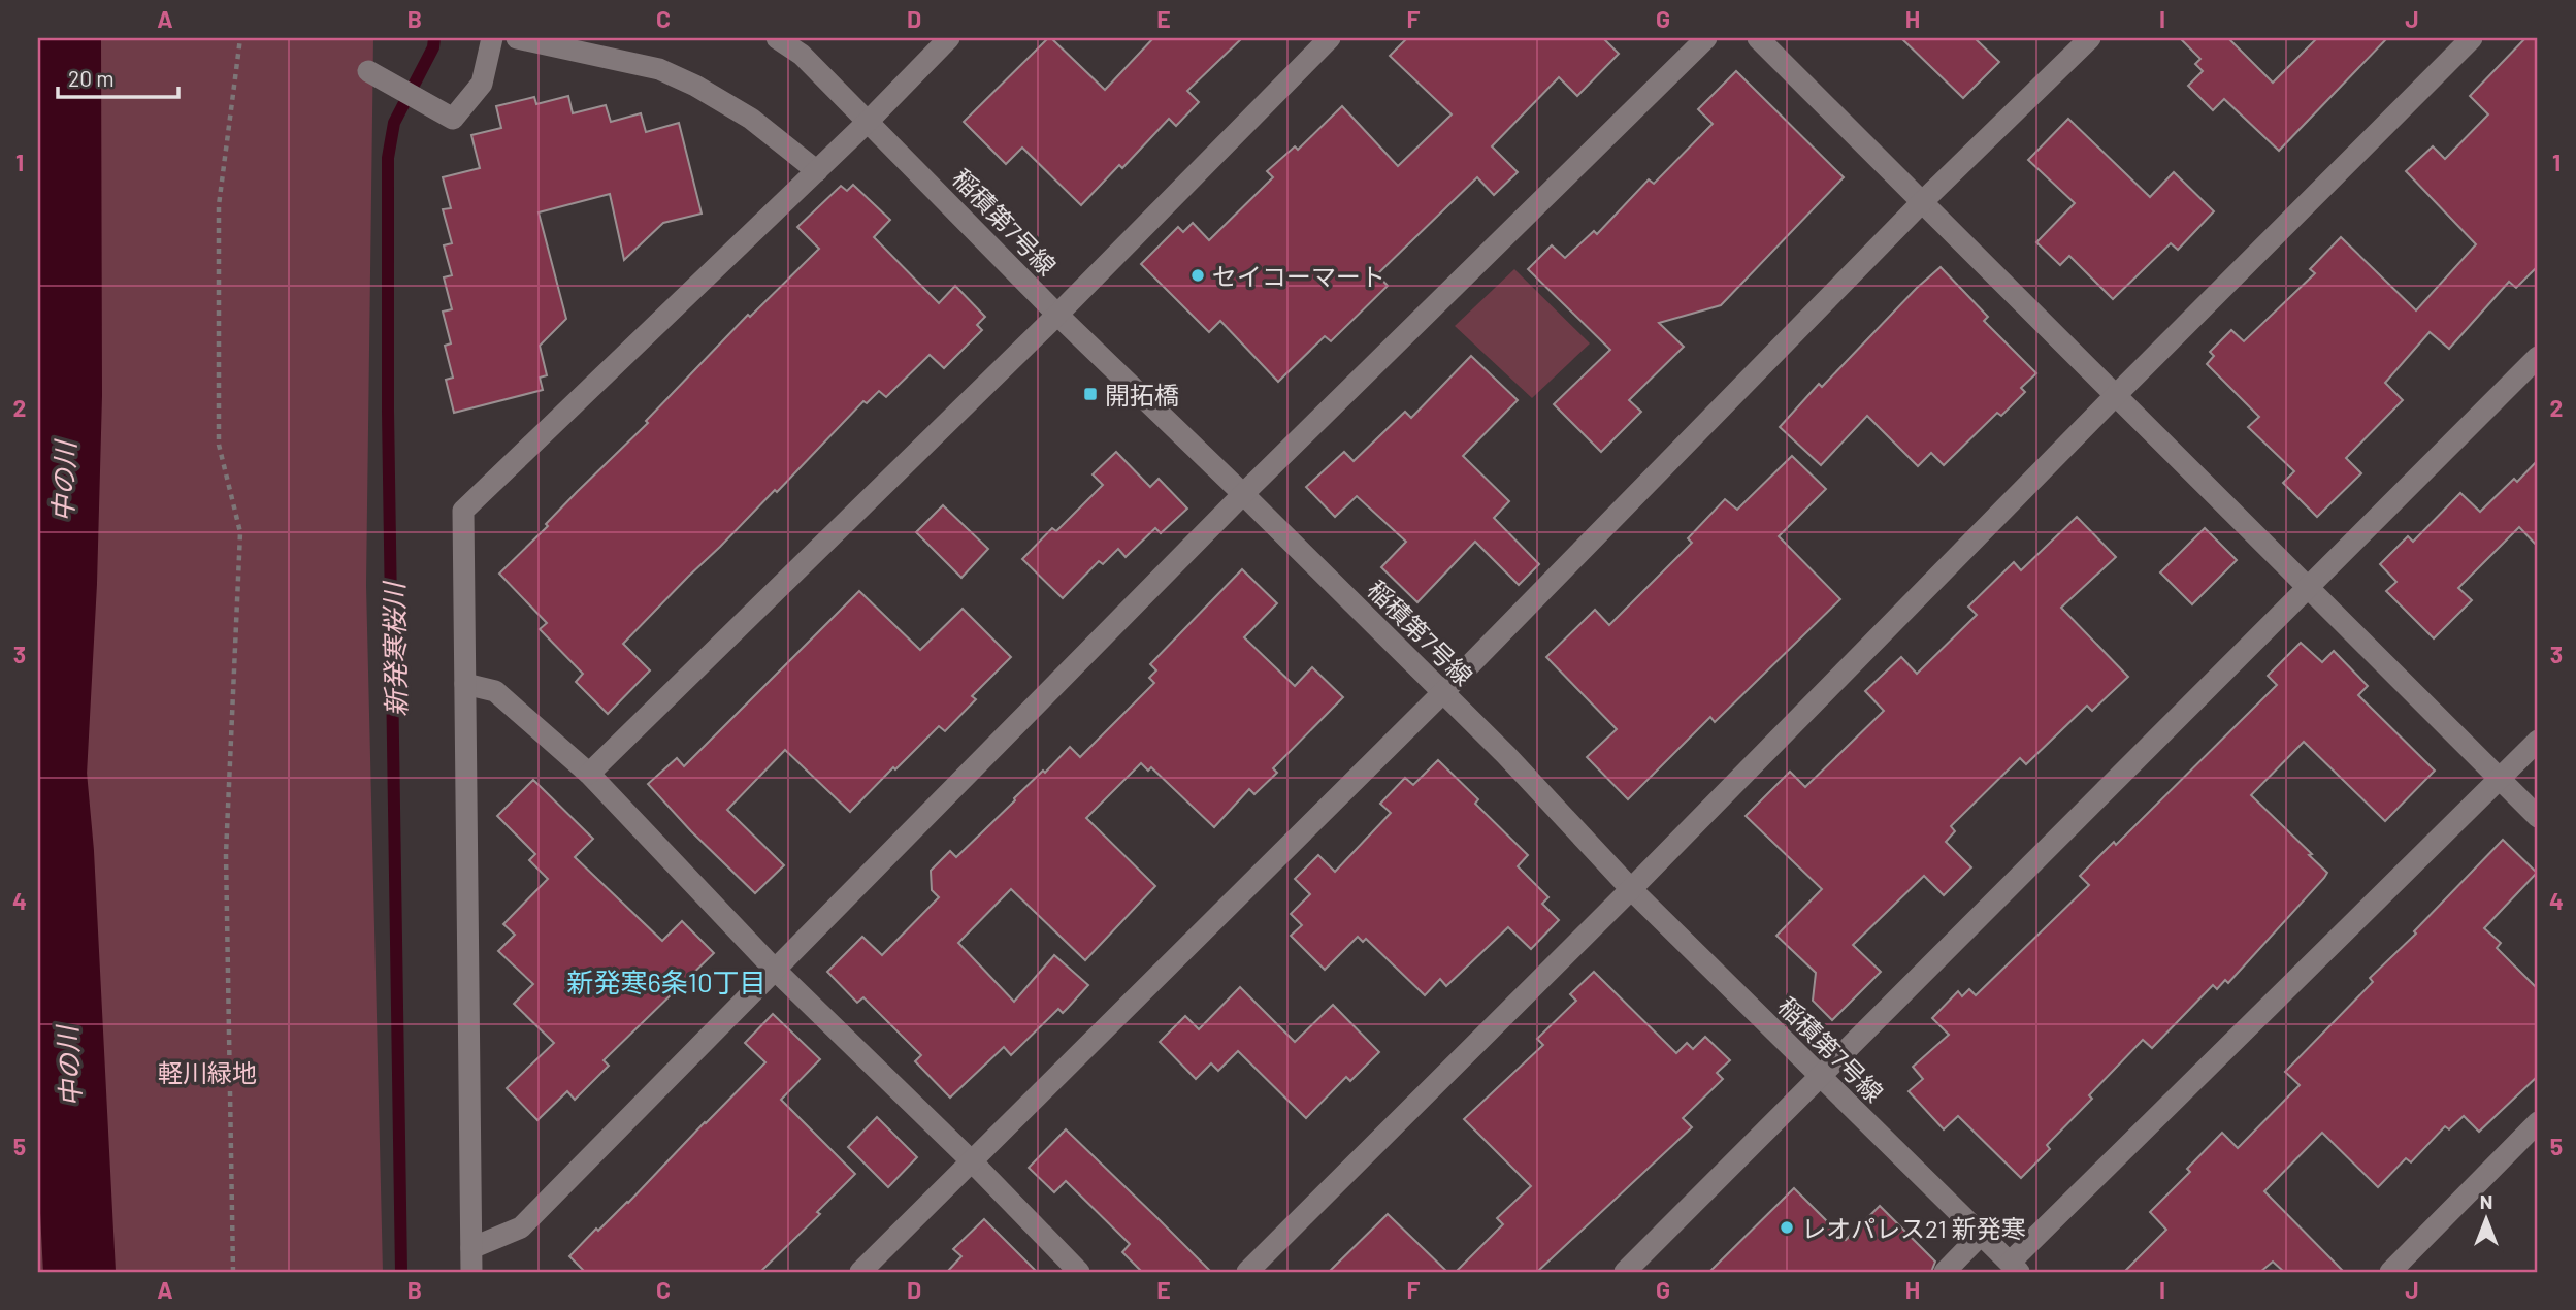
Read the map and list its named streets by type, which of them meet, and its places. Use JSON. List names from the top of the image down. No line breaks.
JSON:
{"streets":{"street":["稲積第7号線"]},"districts":["新発寒6条10丁目"],"water":["中の川","新発寒桜川"],"parks":["軽川緑地"],"places":{"other":["セイコーマート","レオパレス21 新発寒"],"transit":["開拓橋"]},"scale_bar":"20 m","north":"top","grid":{"columns":["A","B","C","D","E","F","G","H","I","J"],"rows":["1","2","3","4","5"]}}
